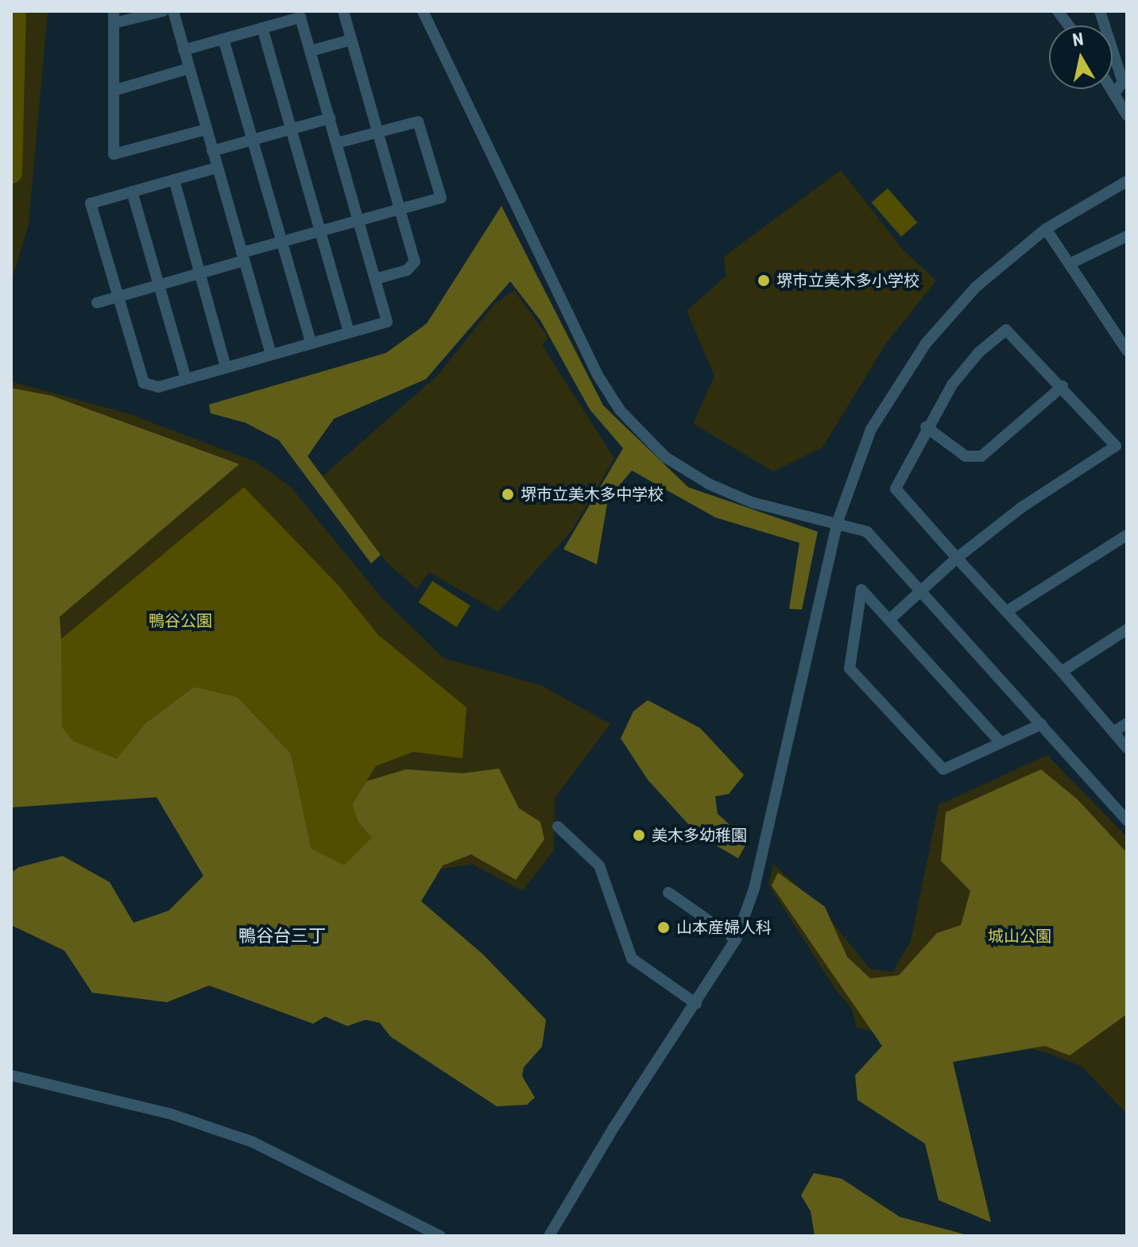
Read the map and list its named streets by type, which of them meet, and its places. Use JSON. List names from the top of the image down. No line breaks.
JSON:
{"districts":["鴨谷台三丁"],"parks":["鴨谷公園","城山公園"],"places":["堺市立美木多小学校","堺市立美木多中学校","美木多幼稚園","山本産婦人科"],"north":"top"}
